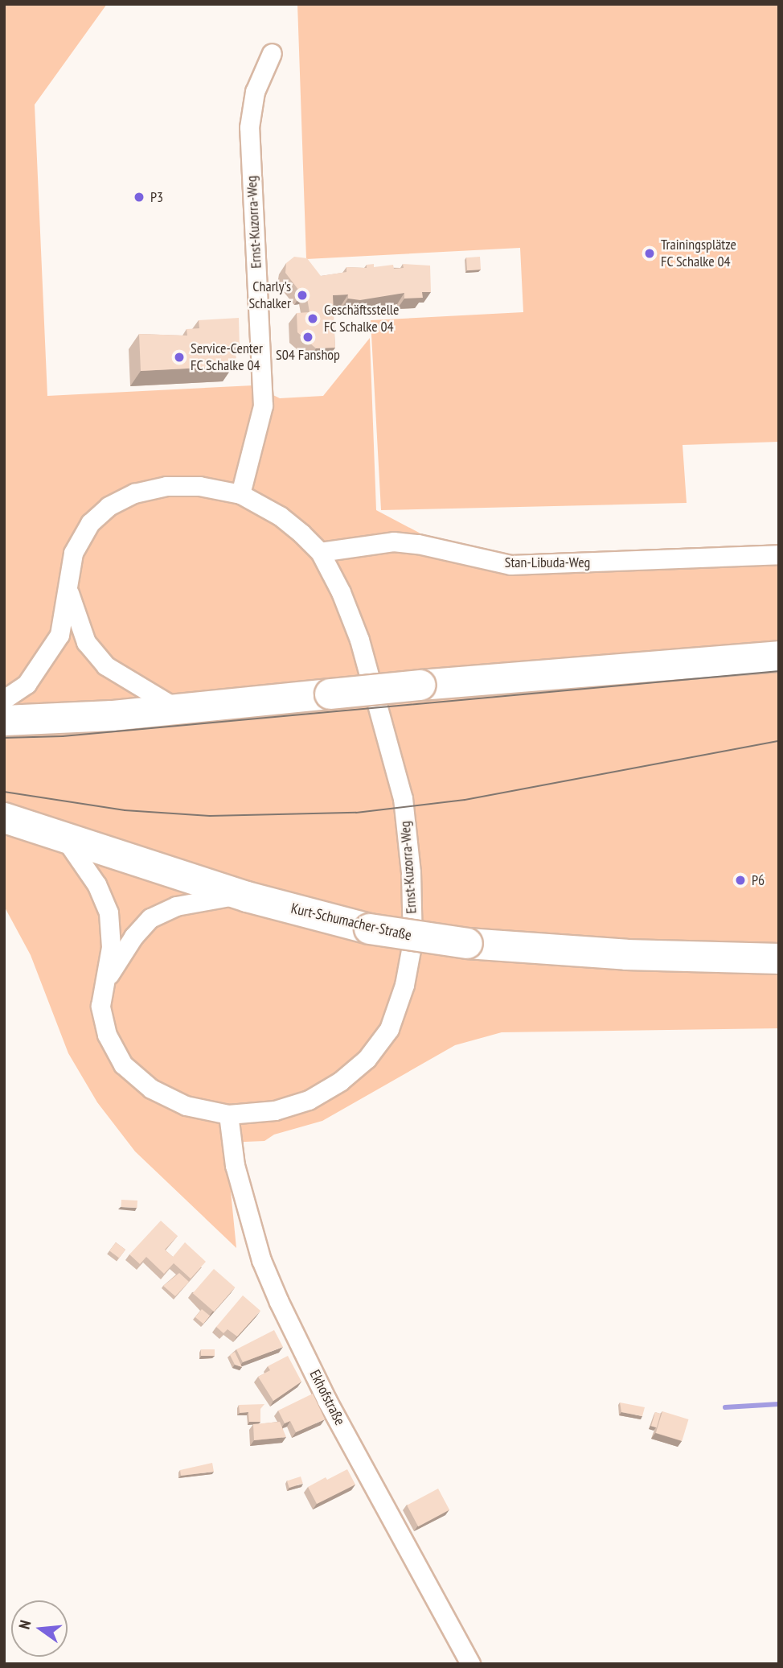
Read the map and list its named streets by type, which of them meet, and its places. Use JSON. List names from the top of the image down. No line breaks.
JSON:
{"streets":{"main road":["Kurt-Schumacher-Straße"],"street":["Ernst-Kuzorra-Weg","Stan-Libuda-Weg","Ekhofstraße"]},"crossings":[["Ernst-Kuzorra-Weg","Stan-Libuda-Weg"],["Ernst-Kuzorra-Weg","Kurt-Schumacher-Straße"],["Ernst-Kuzorra-Weg","Ekhofstraße"]],"places":["P3","Trainingsplätze FC Schalke 04","Charly's Schalker","Geschäftsstelle FC Schalke 04","S04 Fanshop","Service-Center FC Schalke 04","P6"],"north":"left"}
